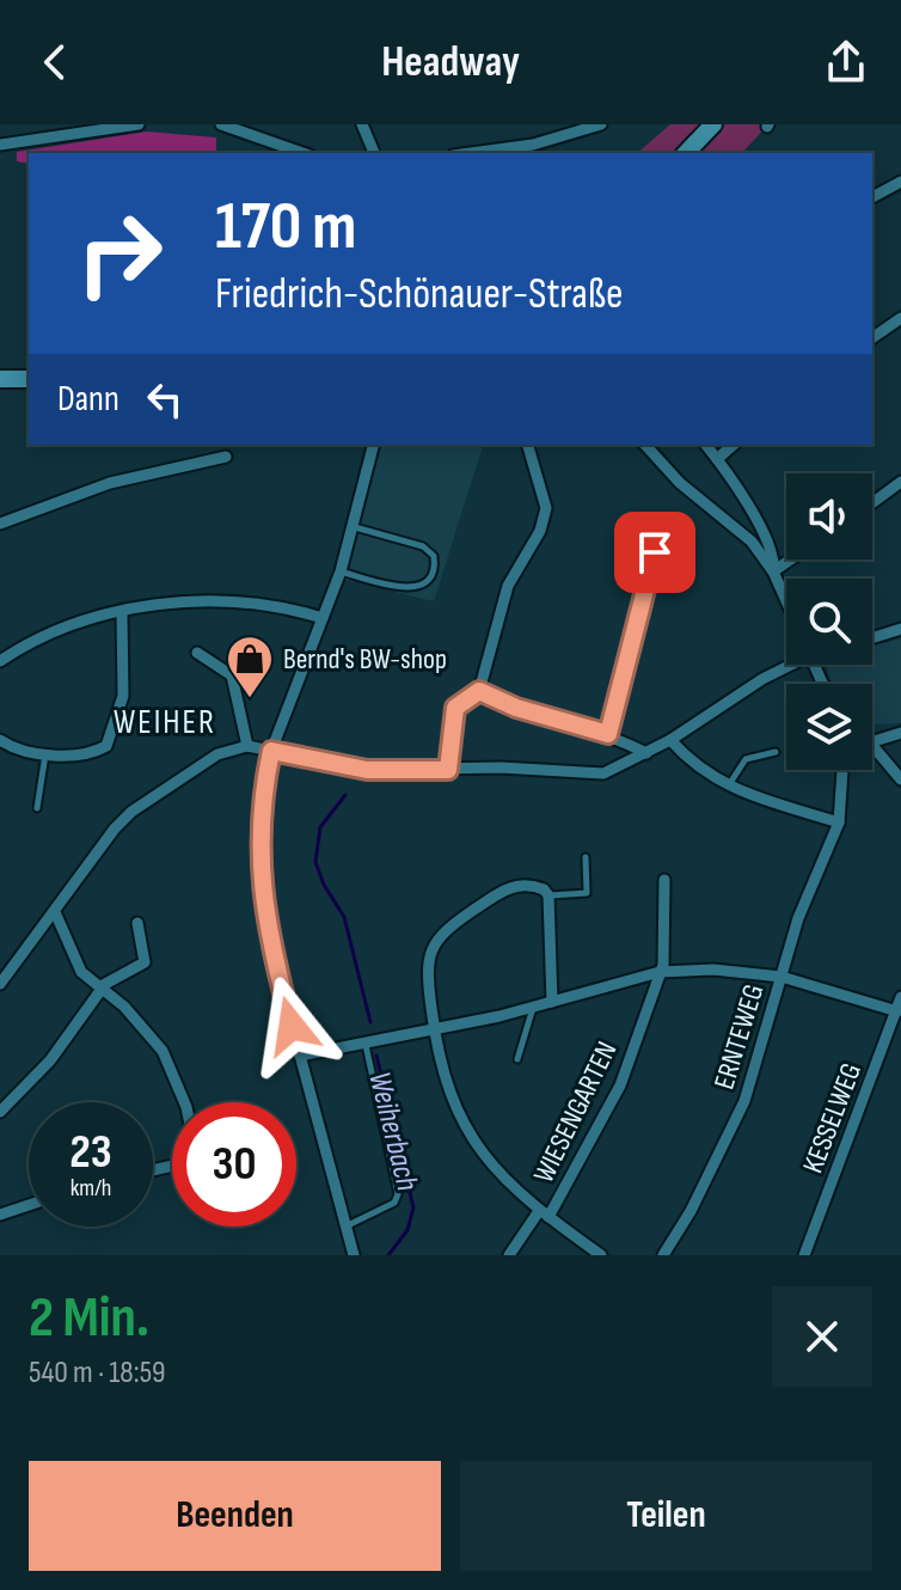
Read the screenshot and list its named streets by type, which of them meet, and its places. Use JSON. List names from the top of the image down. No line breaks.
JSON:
{"streets":{"street":["ERNTEWEG","WIESENGARTEN","KESSELWEG"]},"districts":["WEIHER"],"water":["Weiherbach"],"places":{"shop":["Bernd's BW-shop"]},"page":{"header":"Headway","turn":["170 m","Friedrich-Schönauer-Straße"],"then":"Dann","speed":"23 km/h","limit":"30","heading":["2 Min.","540 m · 18:59"],"buttons":["Beenden","Teilen"]}}
